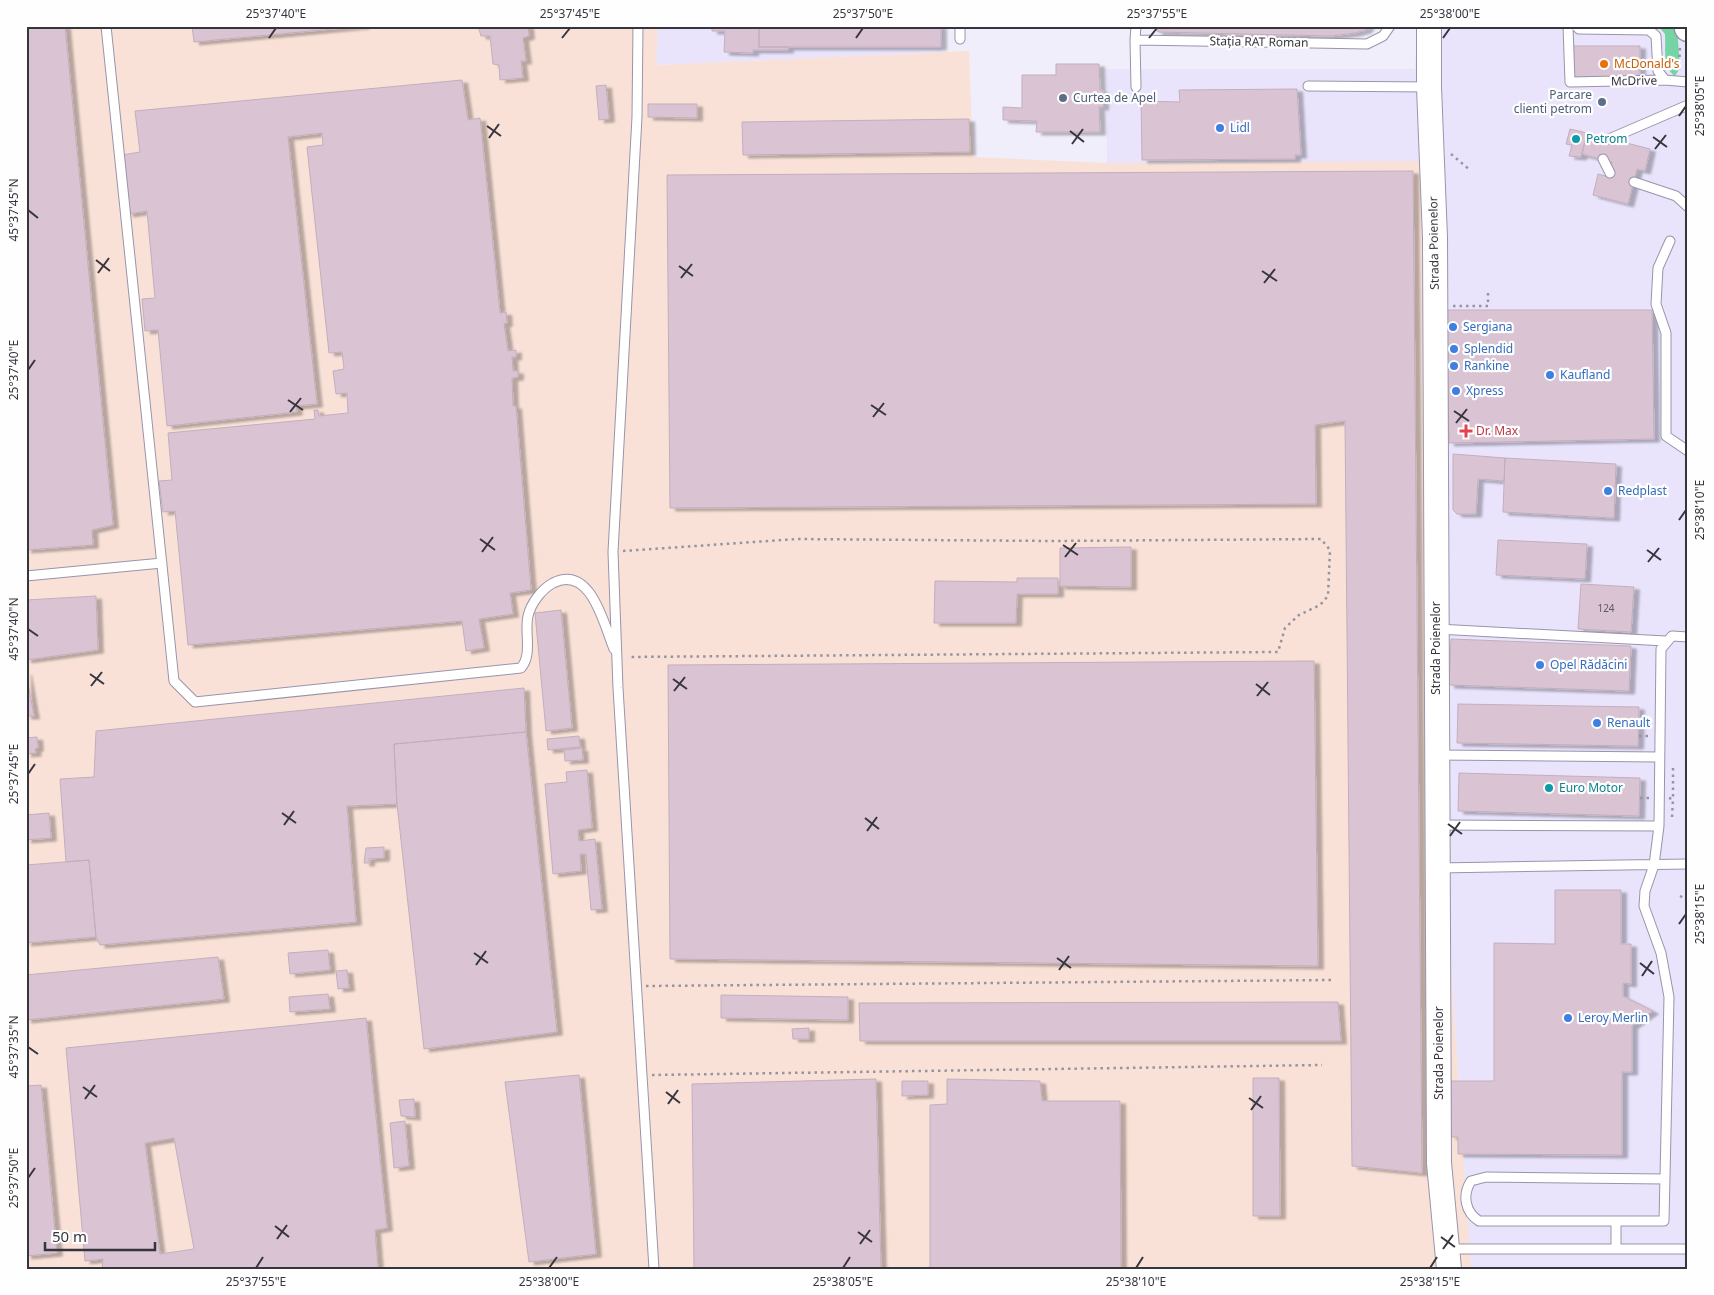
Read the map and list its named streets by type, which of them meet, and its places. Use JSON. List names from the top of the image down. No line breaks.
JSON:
{"streets":{"street":["Strada Poienelor"],"lane":["Stația RAT Roman","McDrive"]},"places":{"other":["McDonald's","Curtea de Apel","Parcare clienti petrom","Lidl","Petrom","Sergiana","Splendid","Rankine","Kaufland","Xpress","Redplast","Opel Rădăcini","Renault","Euro Motor","Leroy Merlin"],"health":["Dr. Max"]},"house_numbers":["124"],"scale_bar":"50 m","coordinates":["25°37'40\"E","25°37'45\"E","25°37'50\"E","25°37'55\"E","25°38'00\"E","25°38'05\"E","45°37'45\"N","25°38'10\"E","45°37'40\"N","25°38'15\"E","45°37'35\"N"]}
